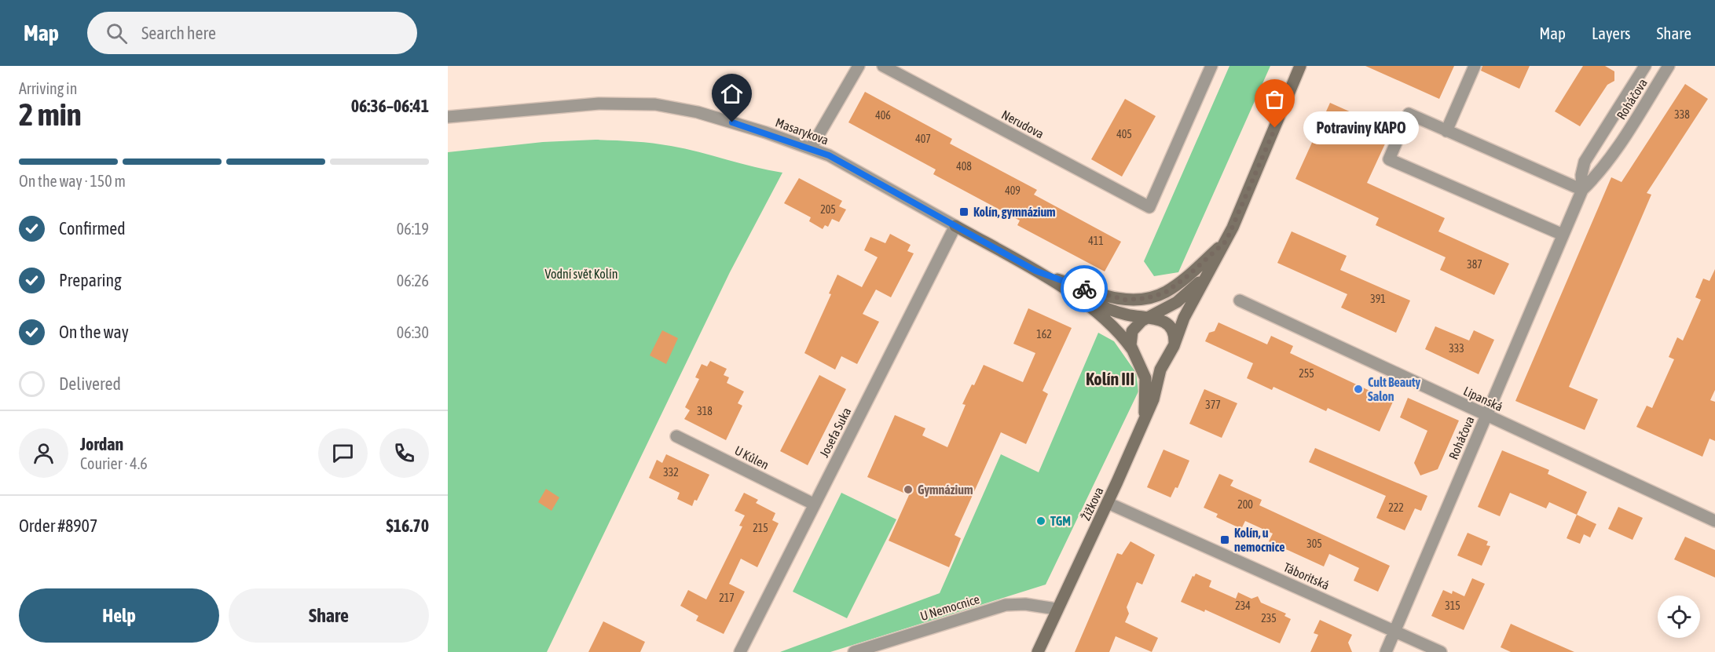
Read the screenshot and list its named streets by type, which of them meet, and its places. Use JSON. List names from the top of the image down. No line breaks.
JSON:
{"streets":{"street":["Roháčova","Nerudova","Masarykova","Lipanská","Josefa Suka","U Kůlen","Žižkova","Táboritská","U Nemocnice"]},"crossings":[["Roháčova","Lipanská"],["Roháčova","Táboritská"],["Masarykova","Josefa Suka"],["Masarykova","Žižkova"],["Josefa Suka","U Kůlen"],["Žižkova","Táboritská"],["Žižkova","U Nemocnice"]],"districts":["Kolín III"],"parks":["Vodní svět Kolín"],"places":{"other":["Potraviny KAPO","Cult Beauty Salon","Gymnázium","TGM"],"transit":["Kolín, gymnázium","Kolín, u nemocnice"]},"house_numbers":["338","406","405","407","408","409","205","411","387","391","162","333","255","377","318","332","200","222","215","305","217","234","315","235"],"page":{"header":"Map","search":"Search here","nav":["Map","Layers","Share"],"heading":["2 min","Arriving in","06:36–06:41"],"panel":["Jordan","Courier · 4.6","Order #8907","$16.70"],"bubble":"Potraviny KAPO","bar":"On the way · 150 m","list":[["Confirmed","06:19"],["Preparing","06:26"],["On the way","06:30"],"Delivered"],"buttons":["Help","Share"]}}
